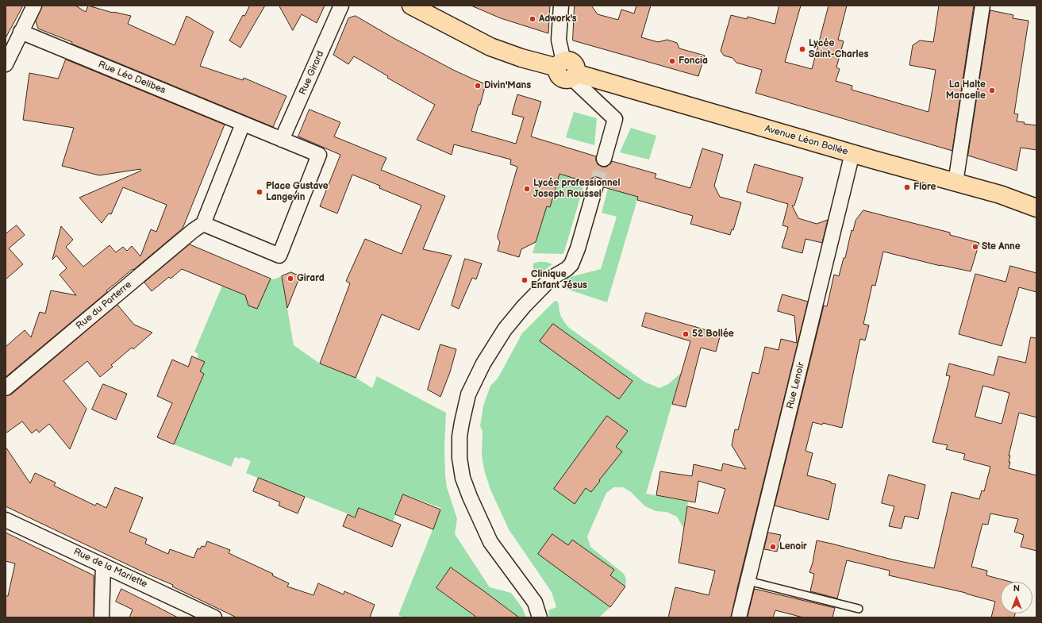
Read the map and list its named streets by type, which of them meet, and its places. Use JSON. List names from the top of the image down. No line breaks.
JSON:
{"streets":{"main road":["Avenue Léon Bollée"],"street":["Rue Girard","Rue Léo Delibes","Rue du Parterre","Rue Lenoir","Rue de la Mariette"]},"crossings":[["Avenue Léon Bollée","Rue Lenoir"]],"places":["Adwork's","Lycée Saint-Charles","Foncia","Divin'Mans","La Halte Mancelle","Flore","Lycée professionnel Joseph Roussel","Place Gustave Langevin","Ste Anne","Girard","Clinique Enfant Jésus","52 Bollée","Lenoir"],"north":"top"}
